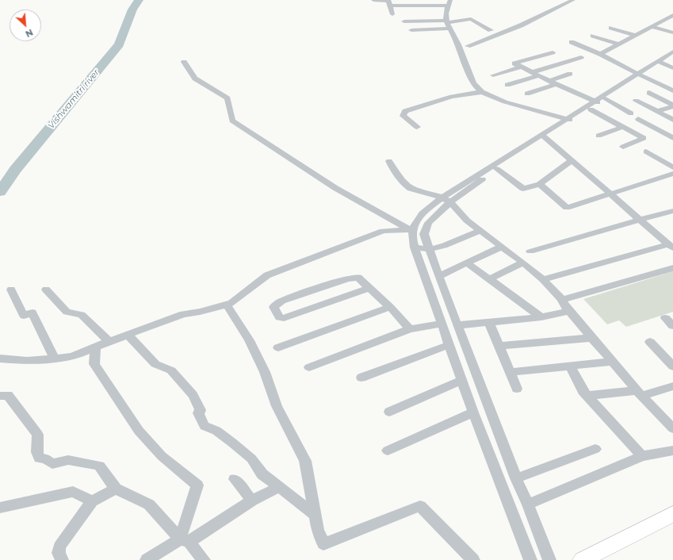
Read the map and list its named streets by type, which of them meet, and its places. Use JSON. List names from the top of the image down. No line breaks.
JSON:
{"water":["Vishwamitri river"],"north":"bottom right"}
